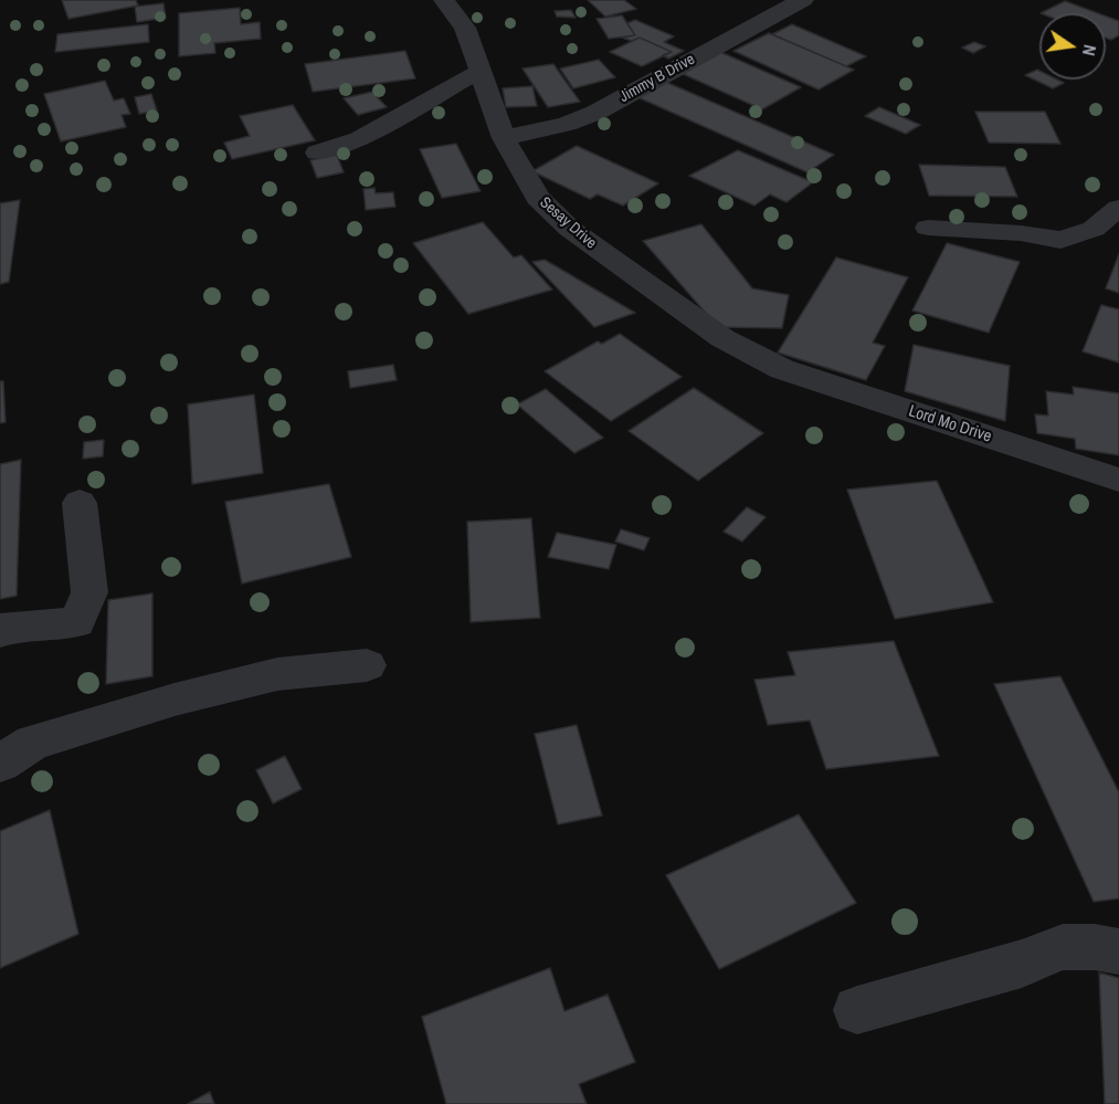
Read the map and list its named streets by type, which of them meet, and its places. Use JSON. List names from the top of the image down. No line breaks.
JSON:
{"streets":{"street":["Jimmy B Drive","Sesay Drive","Lord Mo Drive"]},"crossings":[["Jimmy B Drive","Sesay Drive"],["Sesay Drive","Lord Mo Drive"]],"north":"right"}
